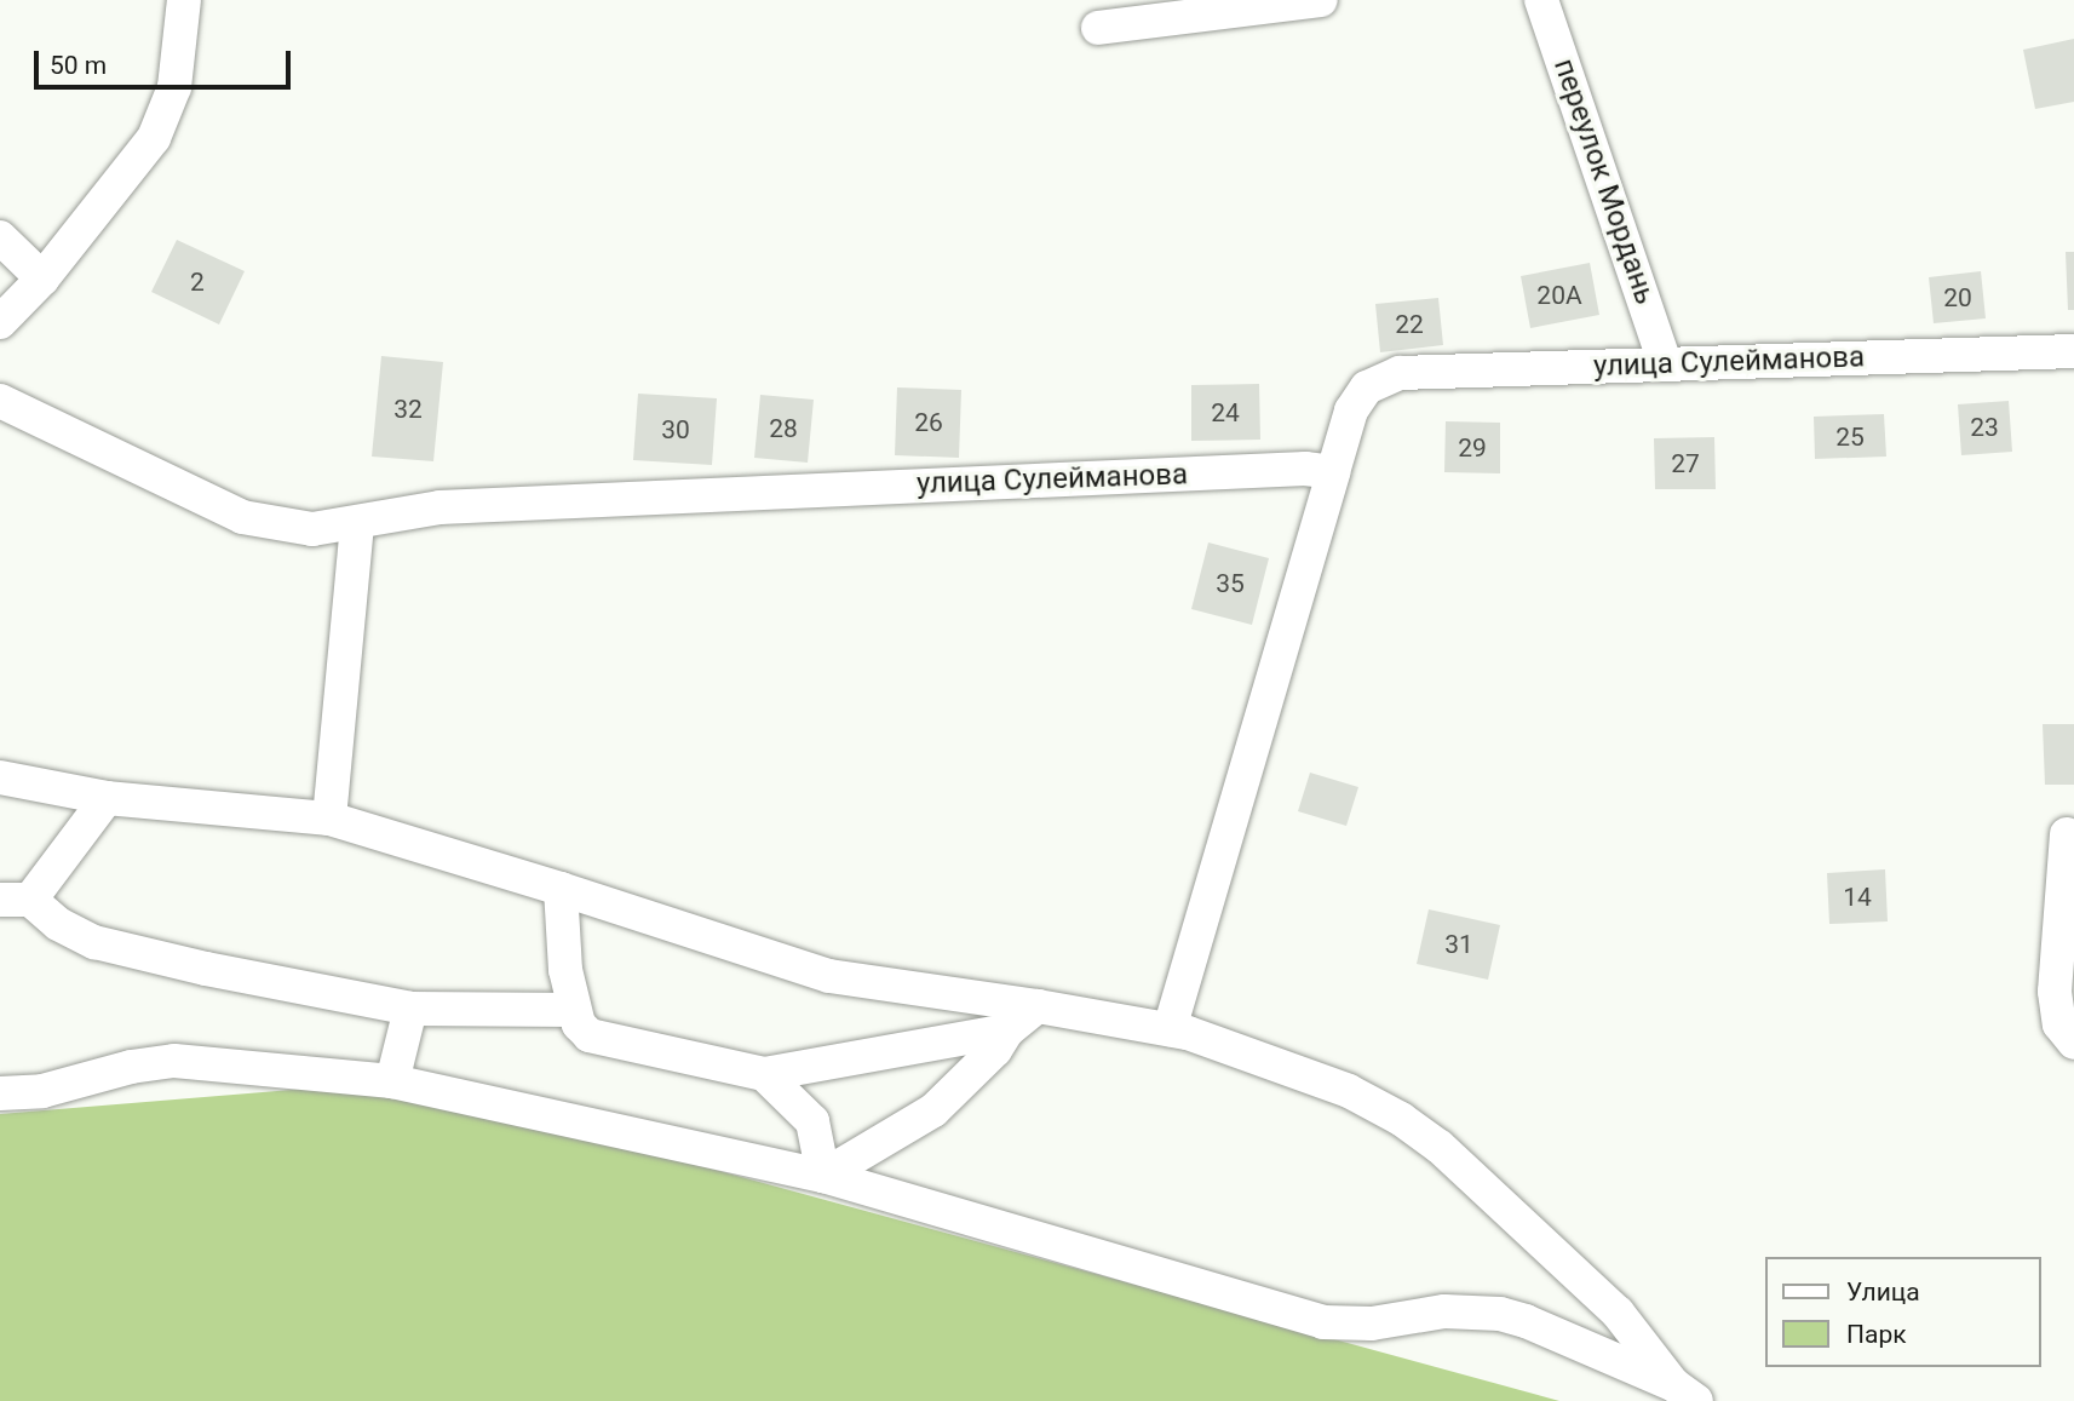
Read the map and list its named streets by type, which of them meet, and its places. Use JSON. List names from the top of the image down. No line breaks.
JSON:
{"streets":{"street":["переулок Мордань","улица Сулейманова"]},"crossings":[["переулок Мордань","улица Сулейманова"]],"house_numbers":["2","20А","20","22","32","24","26","23","28","30","25","29","27","35","14","31"],"legend":["Улица","Парк"],"scale_bar":"50 m"}
